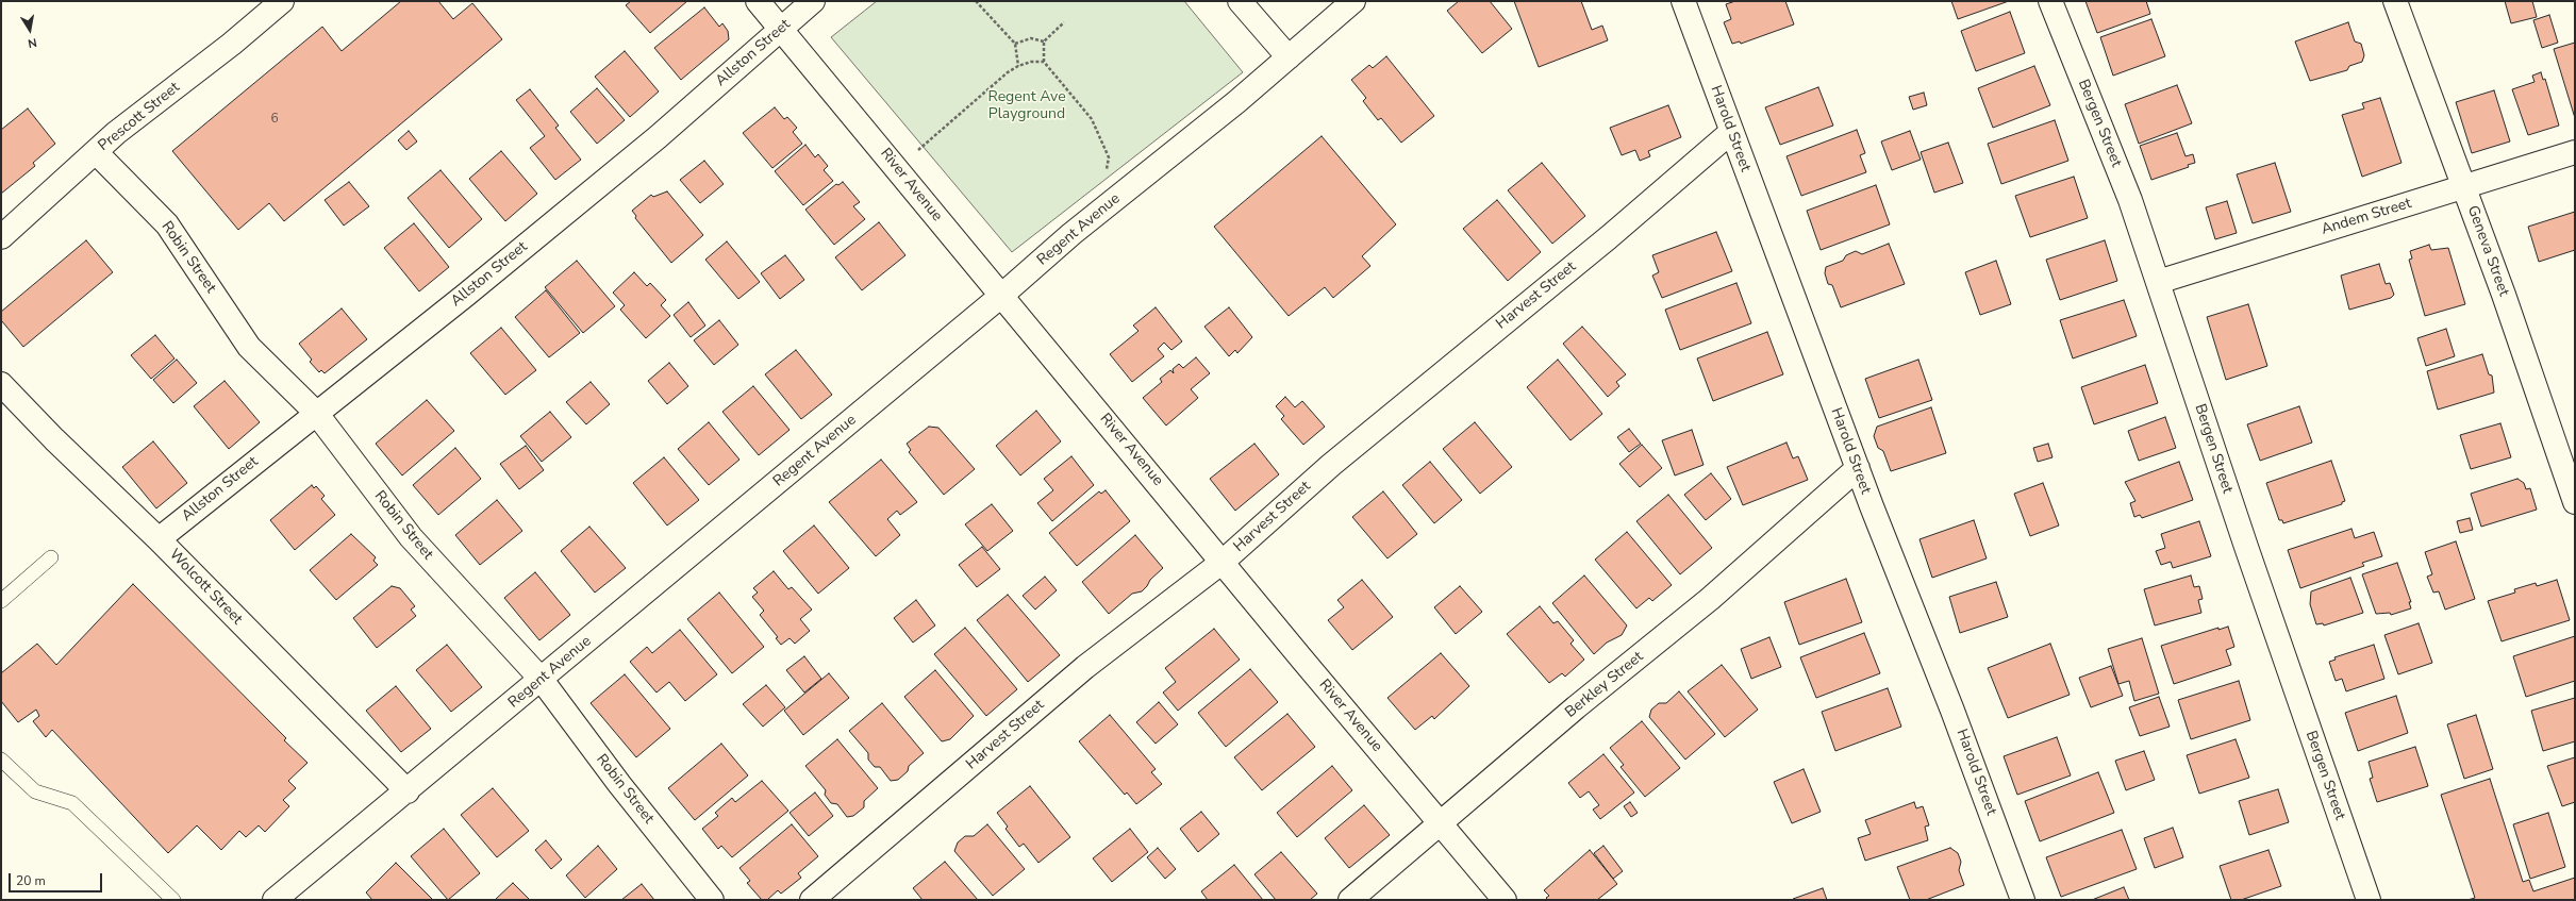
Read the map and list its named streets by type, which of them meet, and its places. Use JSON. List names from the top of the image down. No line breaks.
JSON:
{"streets":{"street":["Allston Street","Prescott Street","Bergen Street","Harold Street","River Avenue","Andem Street","Regent Avenue","Geneva Street","Robin Street","Harvest Street","Wolcott Street","Berkley Street"]},"crossings":[["Allston Street","River Avenue"],["Allston Street","Robin Street"],["Allston Street","Wolcott Street"],["Prescott Street","Robin Street"],["Bergen Street","Andem Street"],["Harold Street","Harvest Street"],["Harold Street","Berkley Street"],["River Avenue","Regent Avenue"],["River Avenue","Harvest Street"],["River Avenue","Berkley Street"],["Andem Street","Geneva Street"],["Regent Avenue","Robin Street"],["Regent Avenue","Wolcott Street"]],"parks":["Regent Ave Playground"],"house_numbers":["6"],"scale_bar":"20 m","north":"bottom"}
